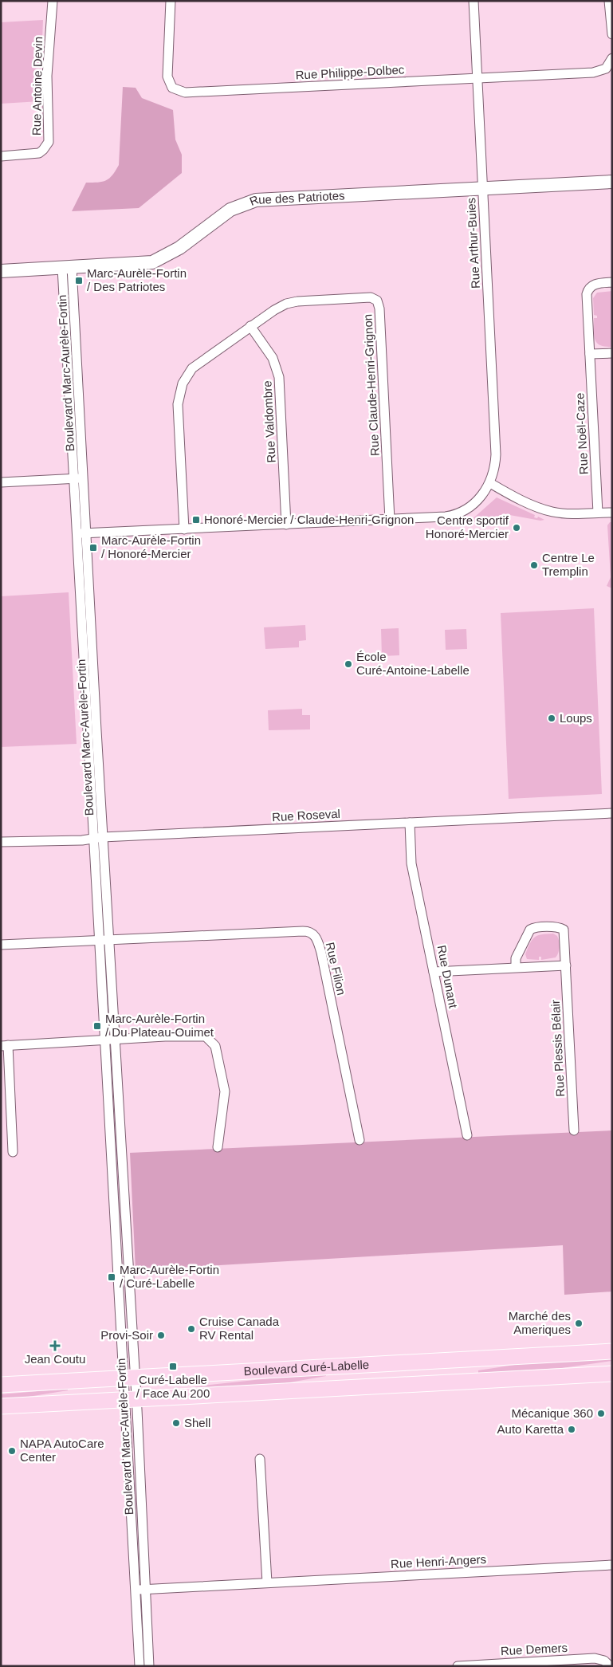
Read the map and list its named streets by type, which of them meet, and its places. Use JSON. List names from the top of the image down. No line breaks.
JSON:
{"streets":{"main road":["Boulevard Curé-Labelle"],"street":["Rue Philippe-Dolbec","Rue Antoine Devin","Rue des Patriotes","Rue Arthur-Buies","Boulevard Marc-Aurèle-Fortin","Rue Claude-Henri-Grignon","Rue Valdombre","Rue Noël-Caze","Rue Roseval","Rue Filion","Rue Dunant","Rue Plessis Bélair","Rue Henri-Angers","Rue Demers"]},"crossings":[["Rue Philippe-Dolbec","Rue Arthur-Buies"],["Rue des Patriotes","Rue Arthur-Buies"],["Rue des Patriotes","Boulevard Marc-Aurèle-Fortin"],["Boulevard Marc-Aurèle-Fortin","Rue Roseval"],["Boulevard Marc-Aurèle-Fortin","Rue Filion"],["Boulevard Marc-Aurèle-Fortin","Boulevard Curé-Labelle"],["Boulevard Marc-Aurèle-Fortin","Rue Henri-Angers"],["Rue Claude-Henri-Grignon","Rue Valdombre"],["Rue Roseval","Rue Dunant"]],"places":{"transit":["Marc-Aurèle-Fortin / Des Patriotes","Honoré-Mercier / Claude-Henri-Grignon","Marc-Aurèle-Fortin / Honoré-Mercier","Marc-Aurèle-Fortin / Du Plateau-Ouimet","Marc-Aurèle-Fortin / Curé-Labelle","Curé-Labelle / Face Au 200"],"other":["Centre sportif Honoré-Mercier","Centre Le Tremplin","École Curé-Antoine-Labelle","Loups","Marché des Ameriques","Cruise Canada RV Rental","Provi-Soir","Mécanique 360","Shell","Auto Karetta","NAPA AutoCare Center"],"health":["Jean Coutu"]}}
